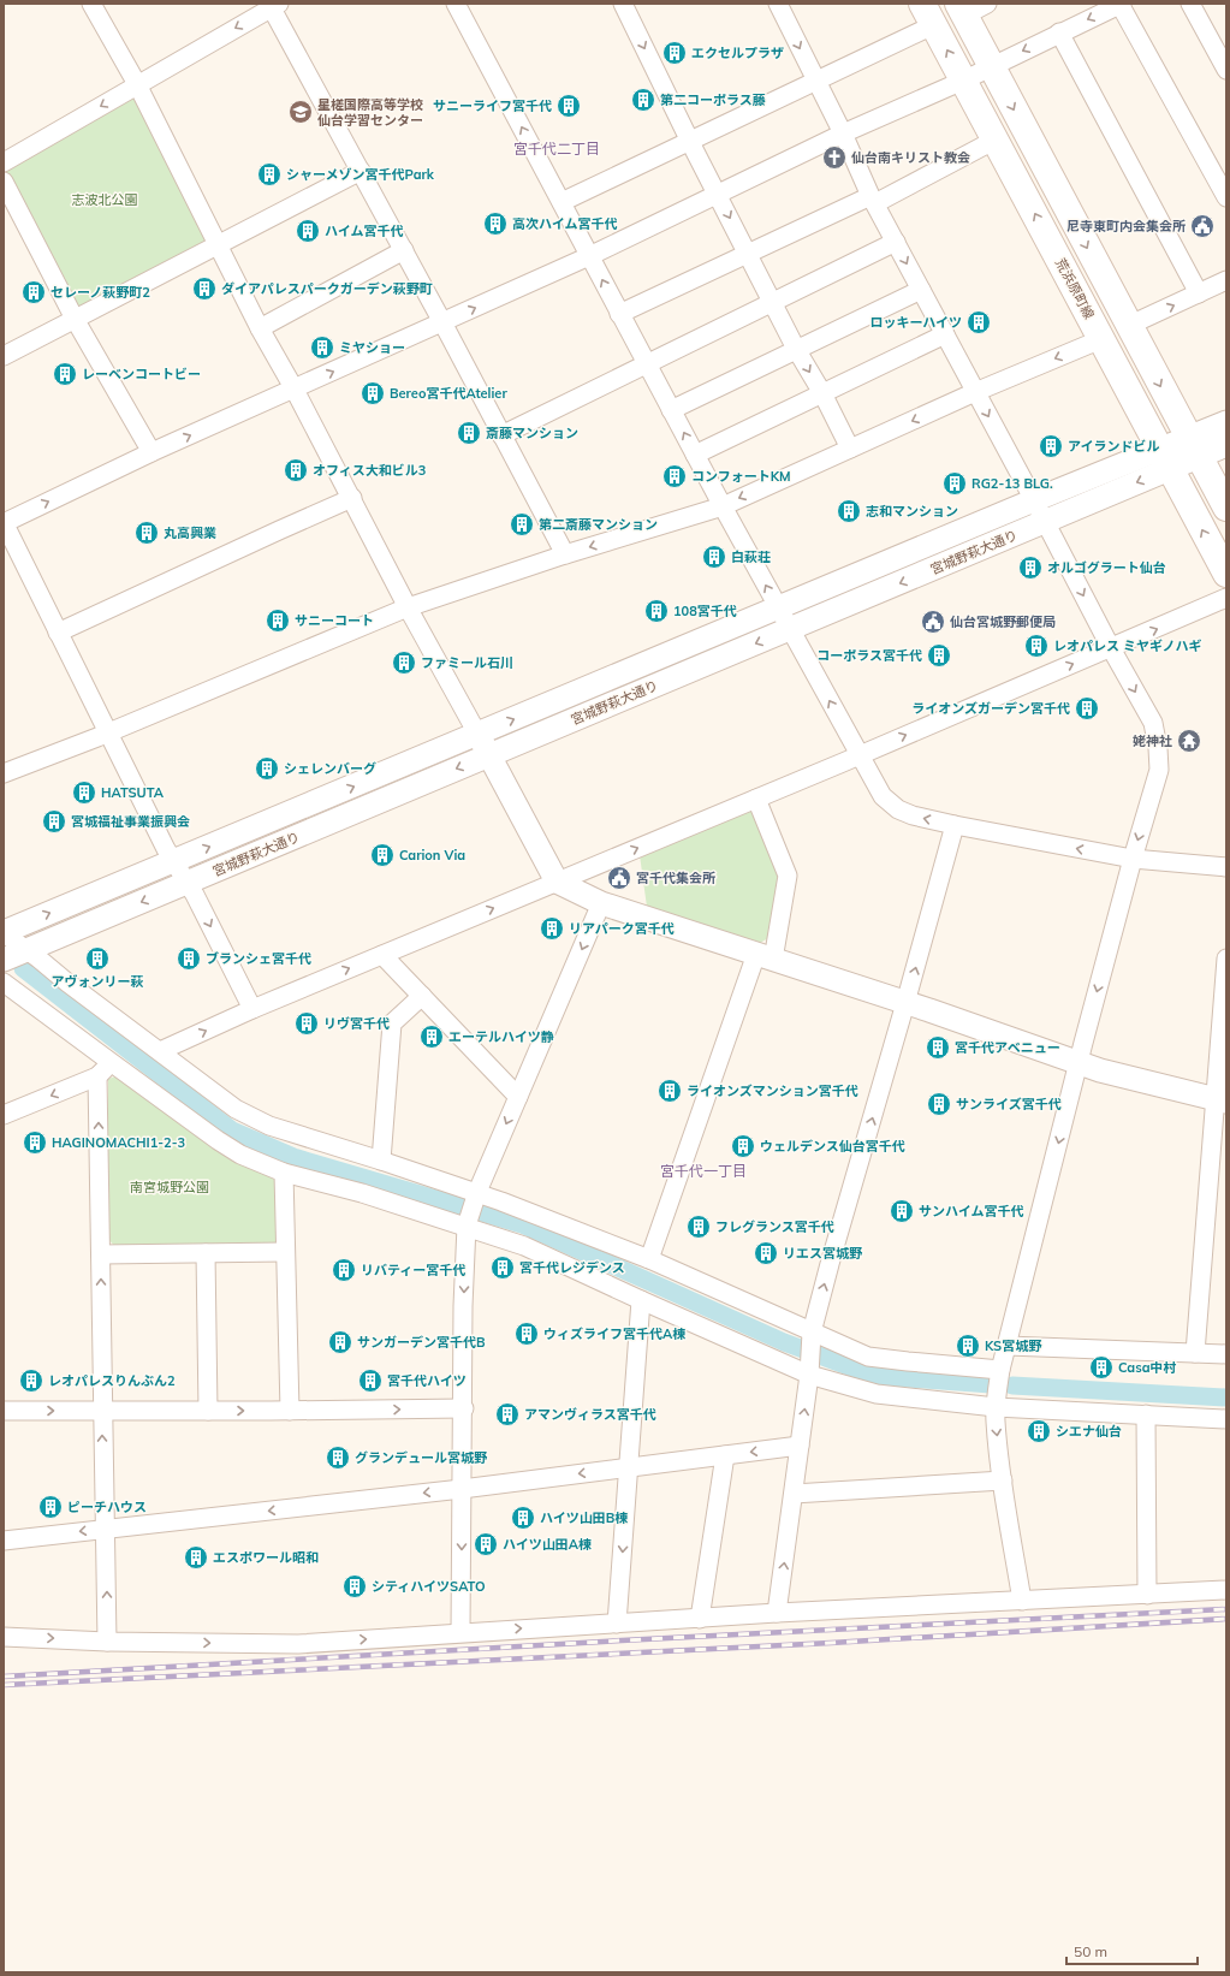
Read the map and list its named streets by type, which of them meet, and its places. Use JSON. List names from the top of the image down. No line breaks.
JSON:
{"streets":{"main road":["荒浜原町線"],"street":["宮城野萩大通り"]},"crossings":[["荒浜原町線","宮城野萩大通り"]],"districts":["宮千代二丁目","宮千代一丁目"],"parks":["志波北公園","南宮城野公園"],"places":{"building":["エクセルプラザ","第二コーポラス藤","サニーライフ宮千代","シャーメゾン宮千代Park","高次ハイム宮千代","ハイム宮千代","ダイアパレスパークガーデン萩野町","セレーノ萩野町2","ロッキーハイツ","ミヤショー","レーベンコートビー","Bereo宮千代Atelier","斎藤マンション","アイランドビル","オフィス大和ビル3","コンフォートKM","RG2-13 BLG.","志和マンション","第二斎藤マンション","丸高興業","白萩荘","オルゴグラート仙台","108宮千代","サニーコート","レオパレス ミヤギノハギ","コーポラス宮千代","ファミール石川","ライオンズガーデン宮千代","シェレンバーグ","HATSUTA","宮城福祉事業振興会","Carion Via","リアパーク宮千代","アヴォンリー萩","ブランシェ宮千代","リヴ宮千代","エーテルハイツ静","宮千代アベニュー","ライオンズマンション宮千代","サンライズ宮千代","HAGINOMACHI1-2-3","ウェルデンス仙台宮千代","サンハイム宮千代","フレグランス宮千代","リエス宮城野","宮千代レジデンス","リバティー宮千代","ウィズライフ宮千代A棟","サンガーデン宮千代B","KS宮城野","Casa中村","レオパレスりんぶん2","宮千代ハイツ","アマンヴィラス宮千代","シエナ仙台","グランデュール宮城野","ピーチハウス","ハイツ山田B棟","ハイツ山田A棟","エスポワール昭和","シティハイツSATO"],"school or university":["星槎国際高等学校 仙台学習センター"],"church":["仙台南キリスト教会"],"public building":["尼寺東町内会集会所","仙台宮城野郵便局","宮千代集会所"],"temple":["姥神社"]},"scale_bar":"50 m"}
